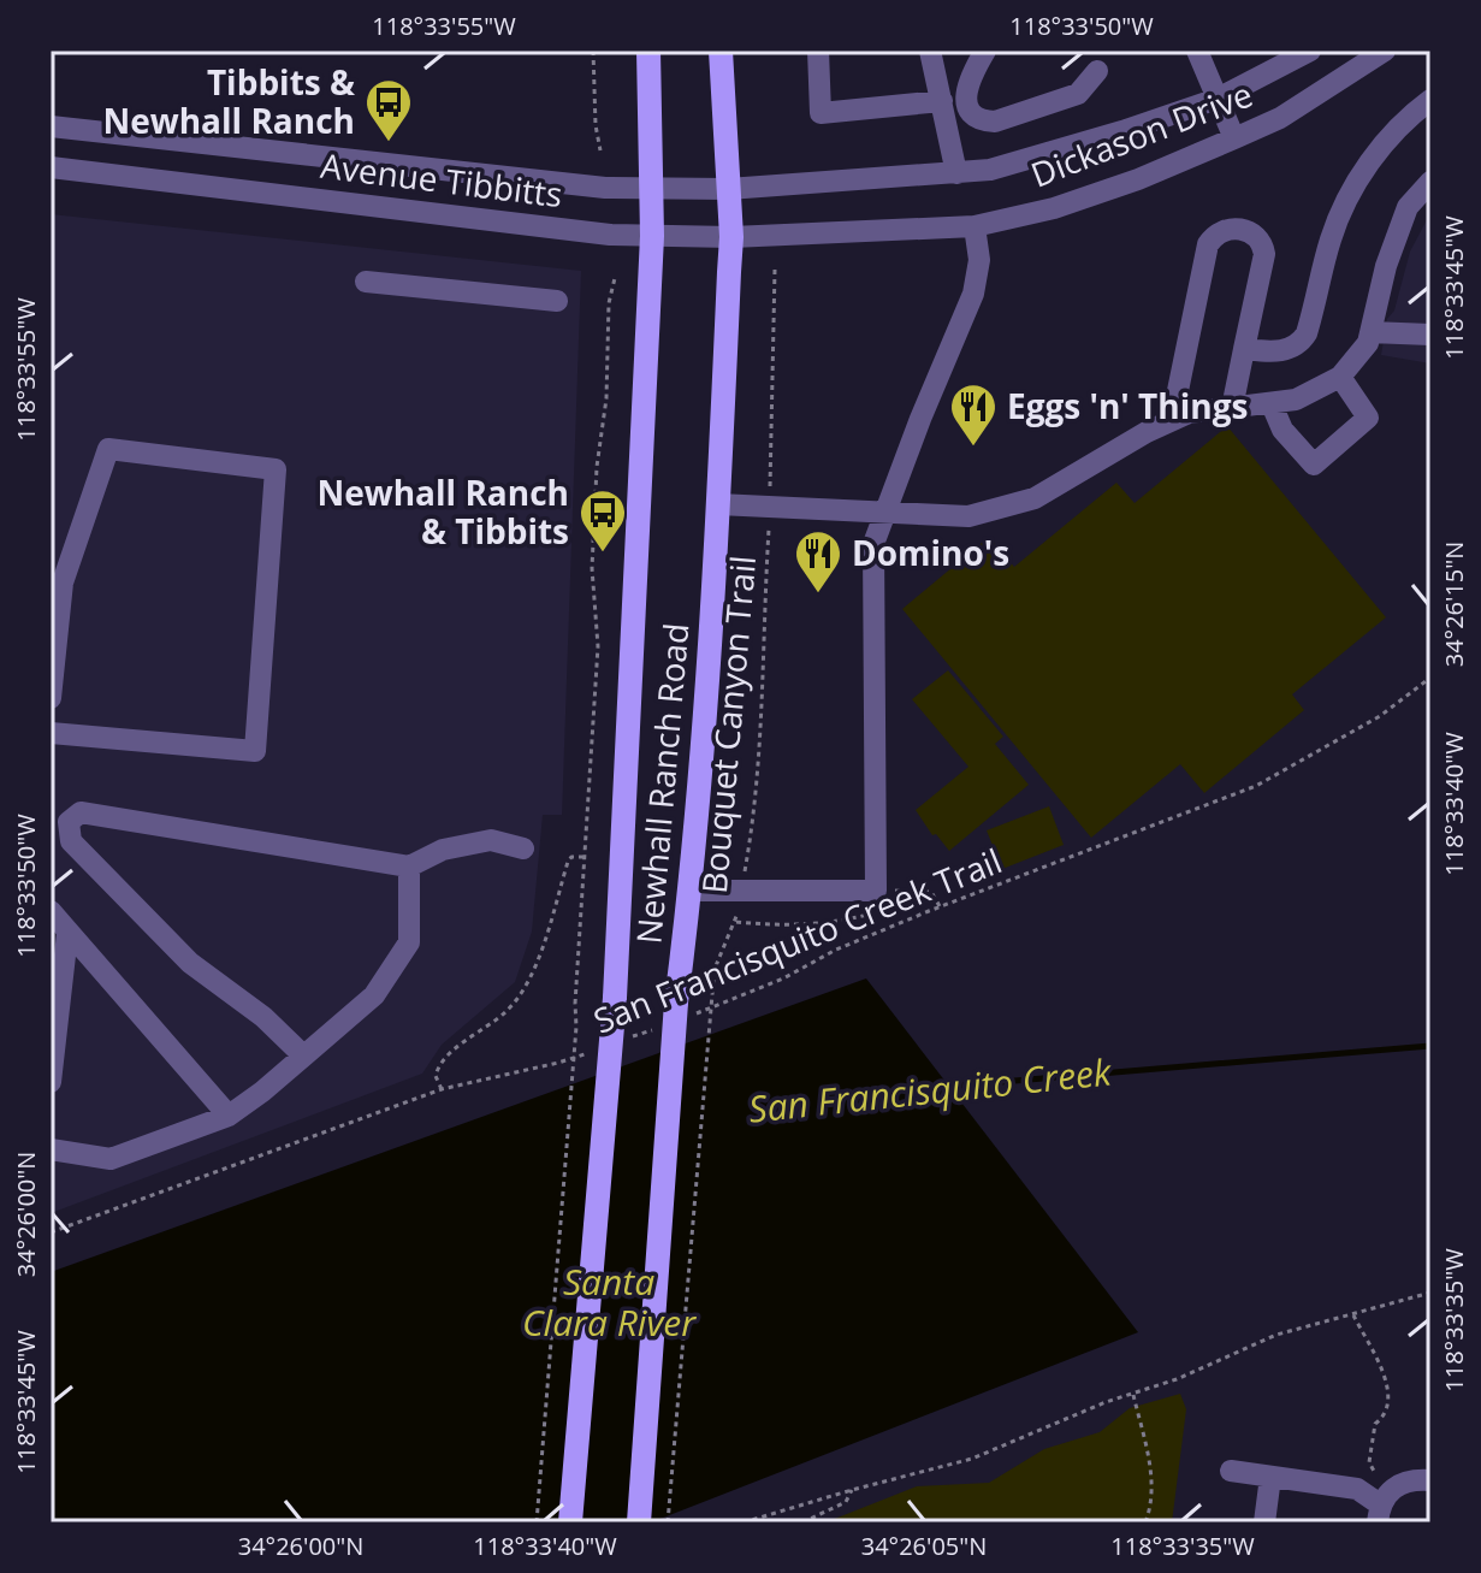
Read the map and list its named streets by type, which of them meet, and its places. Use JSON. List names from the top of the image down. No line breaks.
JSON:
{"streets":{"main road":["Newhall Ranch Road"],"street":["Dickason Drive","Avenue Tibbitts"],"path":["Bouquet Canyon Trail","San Francisquito Creek Trail"]},"crossings":[["Dickason Drive","Avenue Tibbitts"],["Dickason Drive","Newhall Ranch Road"],["Avenue Tibbitts","Newhall Ranch Road"],["Newhall Ranch Road","San Francisquito Creek Trail"]],"water":["San Francisquito Creek","Santa Clara River"],"places":{"bus stop":["Tibbits & Newhall Ranch","Newhall Ranch & Tibbits"],"restaurant":["Eggs 'n' Things","Domino's"]},"coordinates":["118°33'55\"W","118°33'50\"W","118°33'45\"W","34°26'15\"N","118°33'40\"W","34°26'00\"N","118°33'35\"W","34°26'05\"N"]}
